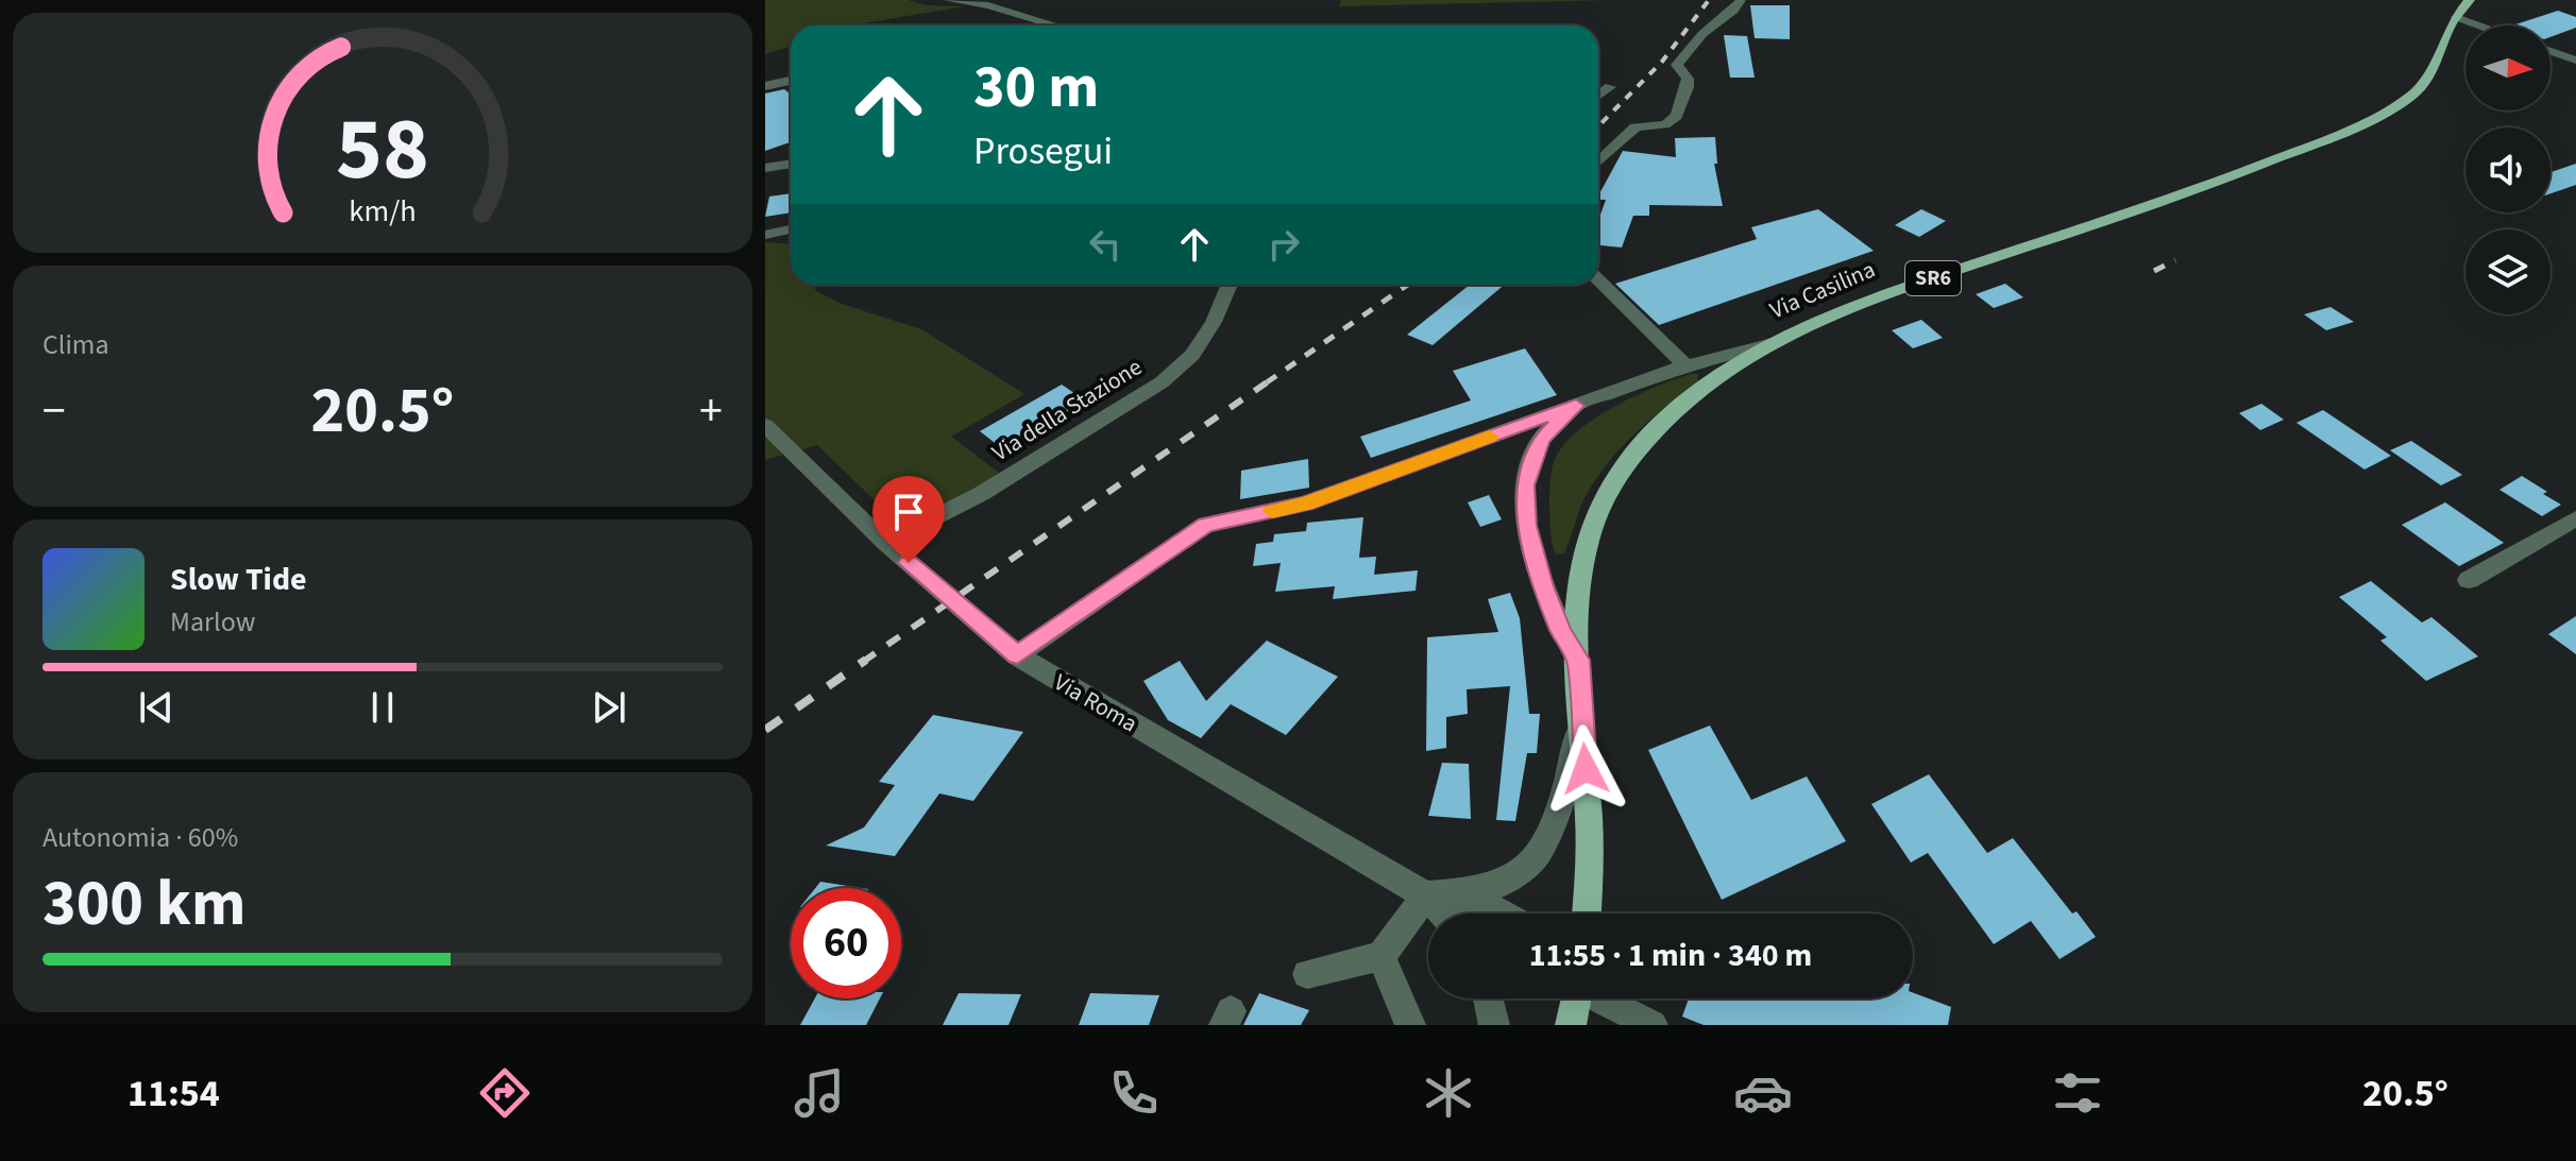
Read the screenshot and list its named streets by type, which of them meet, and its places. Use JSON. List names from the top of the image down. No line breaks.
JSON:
{"streets":{"main road":["SR6","Via Casilina"],"street":["Via della Stazione","Via Roma"]},"crossings":[["Via della Stazione","Via Roma"]],"north":"right","page":{"turn":["30 m","Prosegui"],"tile":["Clima",["Autonomia · 60%","300 km"]],"heat":["−","20.5°","+"],"song":["Slow Tide","Marlow"],"limit":"60","trip":"11:55 · 1 min · 340 m","tabs":["11:54","20.5°"],"gauge":["58","km/h"]}}
